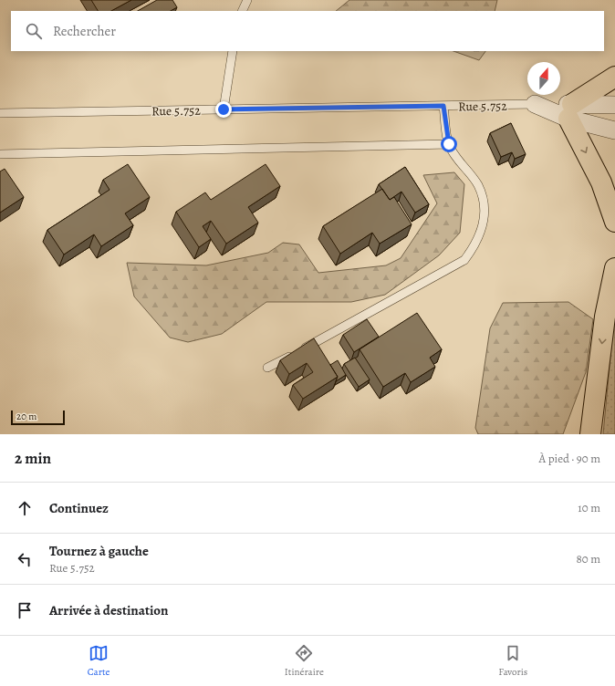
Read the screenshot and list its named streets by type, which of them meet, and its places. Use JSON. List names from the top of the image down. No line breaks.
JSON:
{"streets":{"lane":["Rue 5.752"]},"scale_bar":"20 m","north":"top","page":{"search":"Rechercher","scale":"20 m","heading":["2 min","À pied · 90 m"],"list":[["Continuez","10 m"],["Tournez à gauche","Rue 5.752","80 m"],"Arrivée à destination"],"nav":["Carte","Itinéraire","Favoris"]}}
